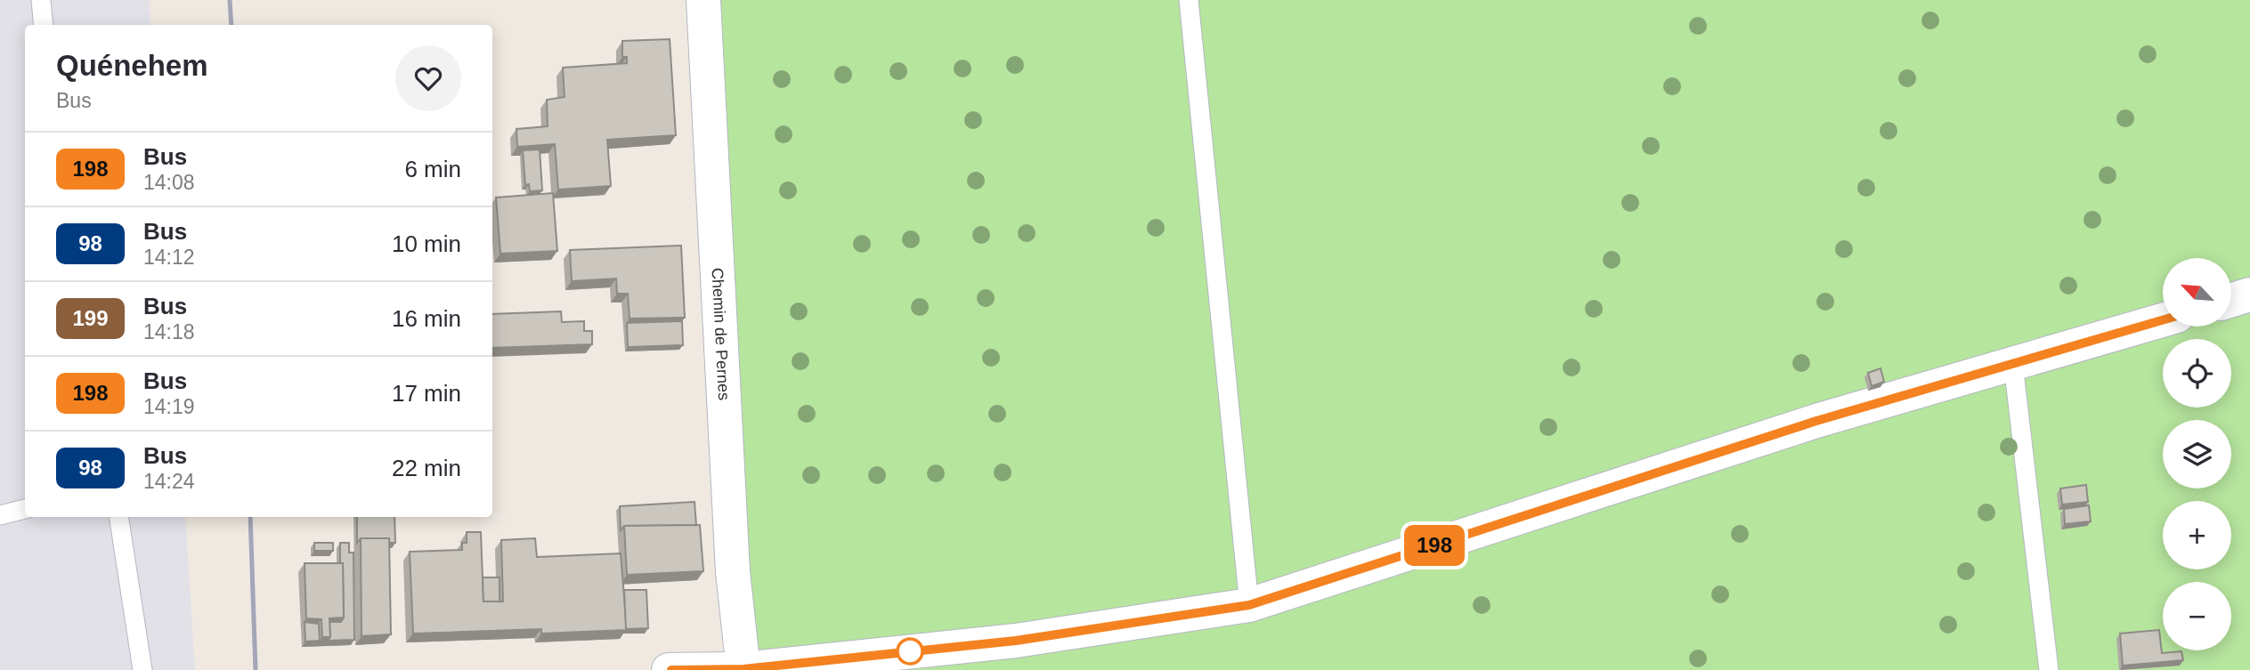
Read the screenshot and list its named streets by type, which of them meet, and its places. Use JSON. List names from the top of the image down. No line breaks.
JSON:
{"streets":{"street":["Chemin de Pernes"]},"lines":["bus line 198"],"north":"top left","page":{"on_map":"198","heading":["Quénehem","Bus"],"list":[{"mark":"198","name":"Bus","note":"14:08","value":"6 min"},{"mark":"98","name":"Bus","note":"14:12","value":"10 min"},{"mark":"199","name":"Bus","note":"14:18","value":"16 min"},{"mark":"198","name":"Bus","note":"14:19","value":"17 min"},{"mark":"98","name":"Bus","note":"14:24","value":"22 min"}],"map_buttons":["+","−"]}}
